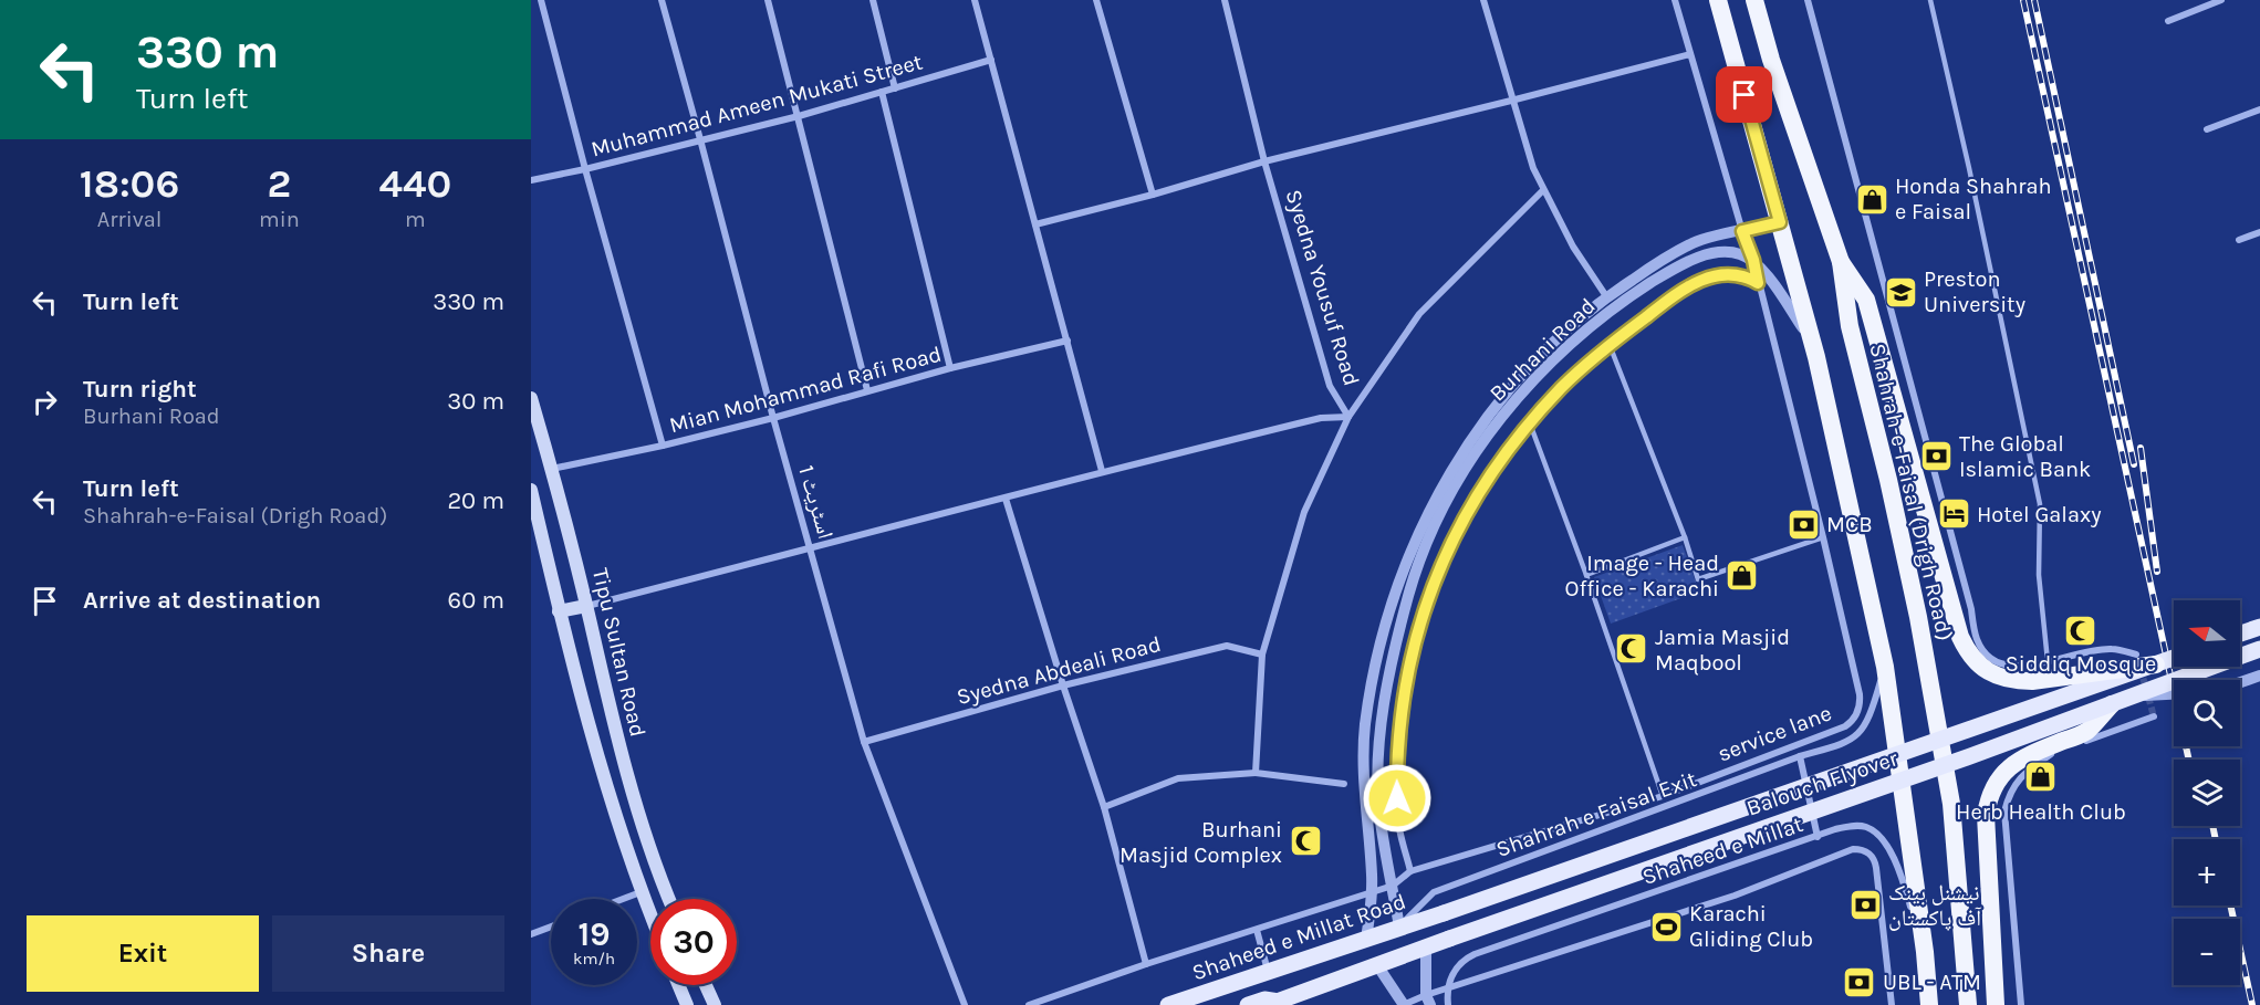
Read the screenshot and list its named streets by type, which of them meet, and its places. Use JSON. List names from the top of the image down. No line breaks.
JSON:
{"streets":{"highway":["Shahrah-e-Faisal (Drigh Road)"],"main road":["Tipu Sultan Road","Balouch Flyover","Shaheed e Millat Road"],"street":["Muhammad Ameen Mukati Street","Syedna Yousuf Road","Burhani Road","Mian Mohammad Rafi Road","اسٹریٹ 1","Syedna Abdeali Road","service lane","Shahrah e Faisal Exit","Shaheed e Millat"]},"crossings":[["Muhammad Ameen Mukati Street","اسٹریٹ 1"],["Syedna Yousuf Road","اسٹریٹ 1"],["Syedna Yousuf Road","Tipu Sultan Road"],["Burhani Road","service lane"],["Burhani Road","Shahrah e Faisal Exit"],["Burhani Road","Shaheed e Millat Road"],["Mian Mohammad Rafi Road","اسٹریٹ 1"],["Mian Mohammad Rafi Road","Tipu Sultan Road"],["اسٹریٹ 1","Syedna Abdeali Road"],["Balouch Flyover","Shaheed e Millat Road"],["Shahrah e Faisal Exit","Shaheed e Millat Road"]],"places":{"shop":["Honda Shahrah e Faisal","Image - Head Office - Karachi","Herb Health Club"],"school or university":["Preston University"],"bank":["The Global Islamic Bank","MCB","نیشنل بینک آف پاکستان","UBL - ATM"],"hotel":["Hotel Galaxy"],"mosque":["Siddiq Mosque","Jamia Masjid Maqbool","Burhani Masjid Complex"],"sports":["Karachi Gliding Club"]},"north":"left","page":{"turn":["330 m","Turn left"],"eta":["18:06","Arrival","2","min","440","m"],"list":[{"name":"Turn left","value":"330 m"},{"name":"Turn right","note":"Burhani Road","value":"30 m"},{"name":"Turn left","note":"Shahrah-e-Faisal (Drigh Road)","value":"20 m"},{"name":"Arrive at destination","value":"60 m"}],"map_buttons":["+","−"],"speed":"19 km/h","limit":"30","buttons":["Exit","Share"]}}
